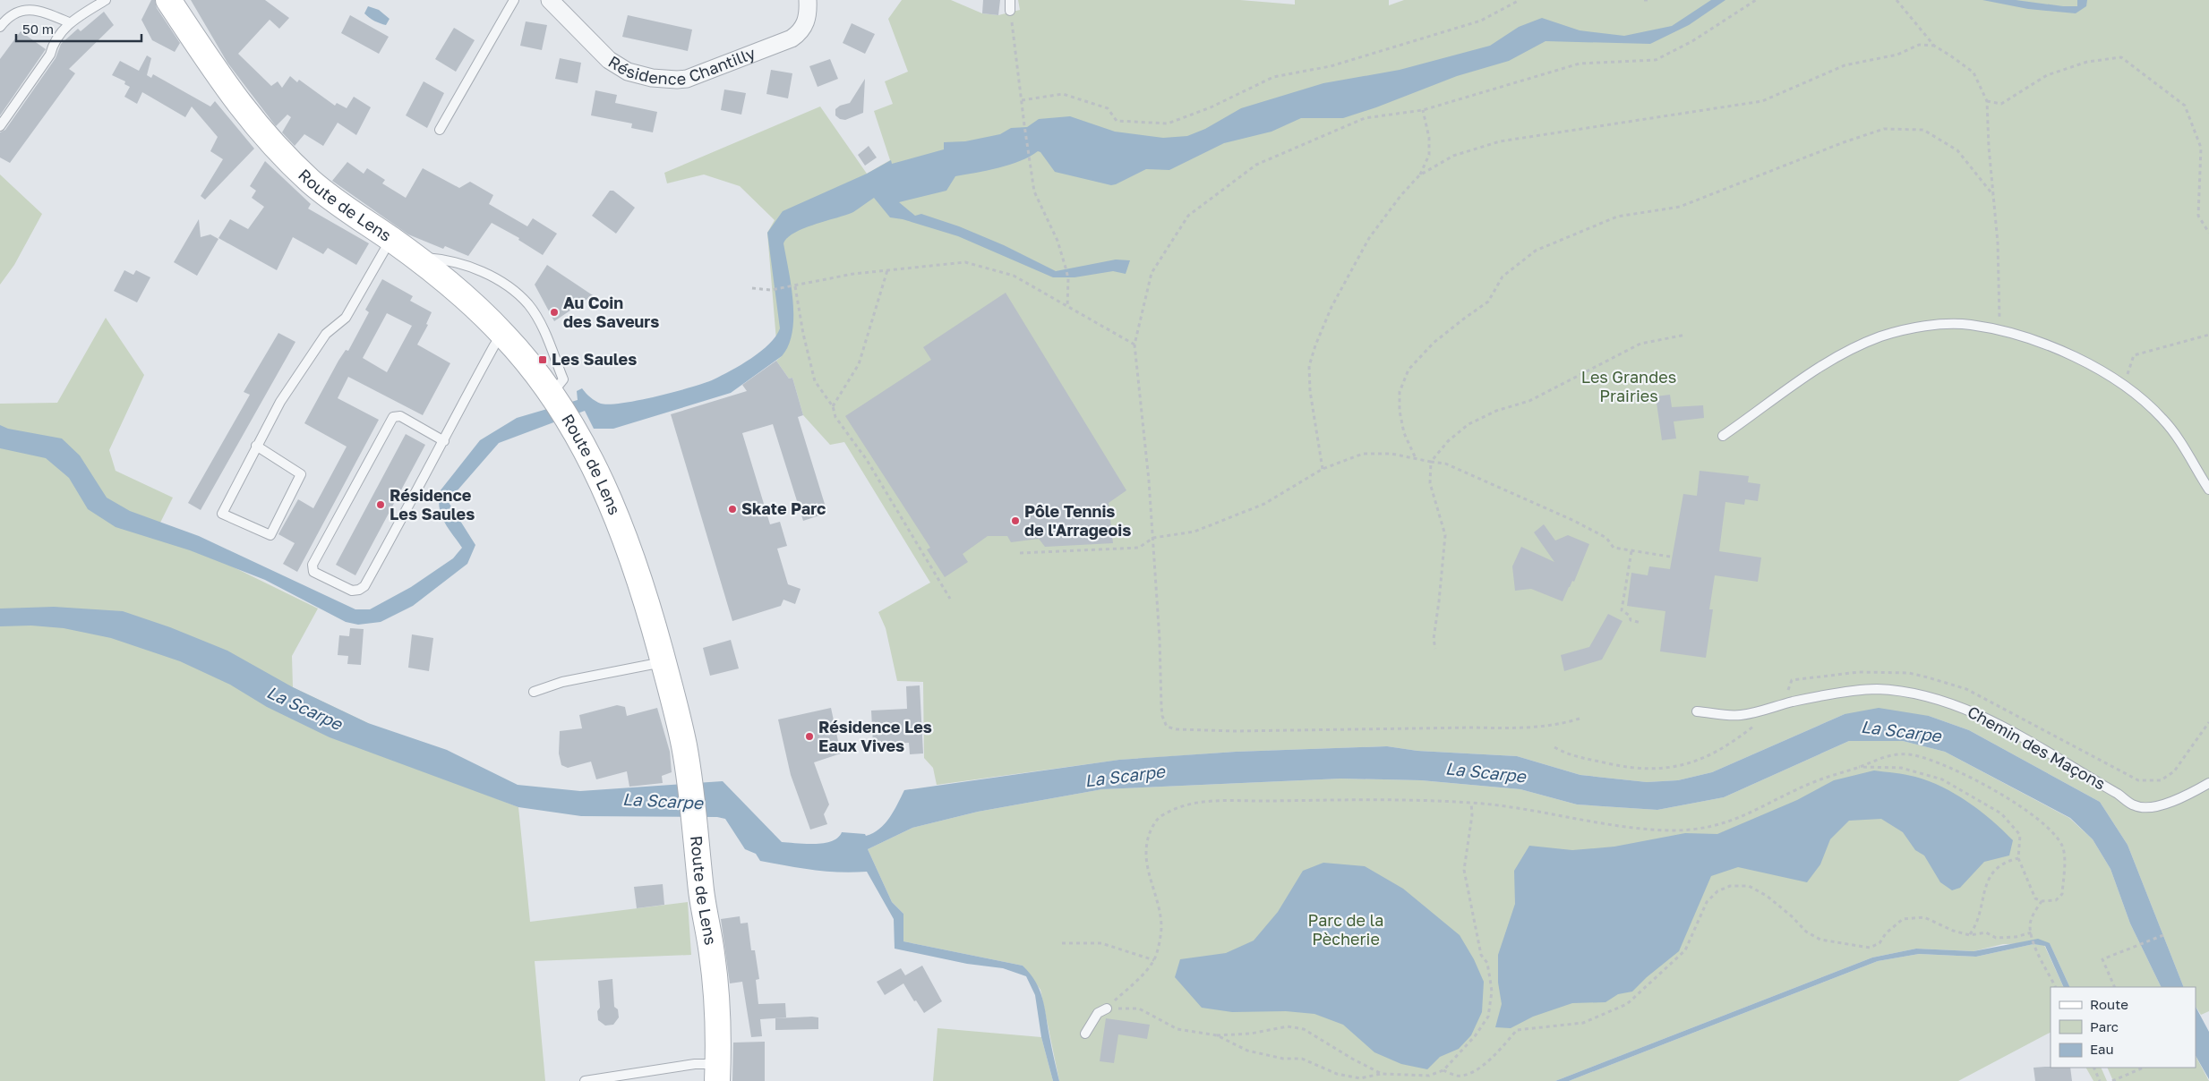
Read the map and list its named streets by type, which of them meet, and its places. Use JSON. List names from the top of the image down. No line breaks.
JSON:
{"streets":{"main road":["Route de Lens"],"street":["Résidence Chantilly"],"lane":["Chemin des Maçons"]},"water":["La Scarpe"],"parks":["Les Grandes Prairies","Parc de la Pècherie"],"places":{"other":["Au Coin des Saveurs","Résidence Les Saules","Skate Parc","Pôle Tennis de l'Arrageois","Résidence Les Eaux Vives"],"transit":["Les Saules"]},"legend":["Route","Parc","Eau"],"scale_bar":"50 m"}
